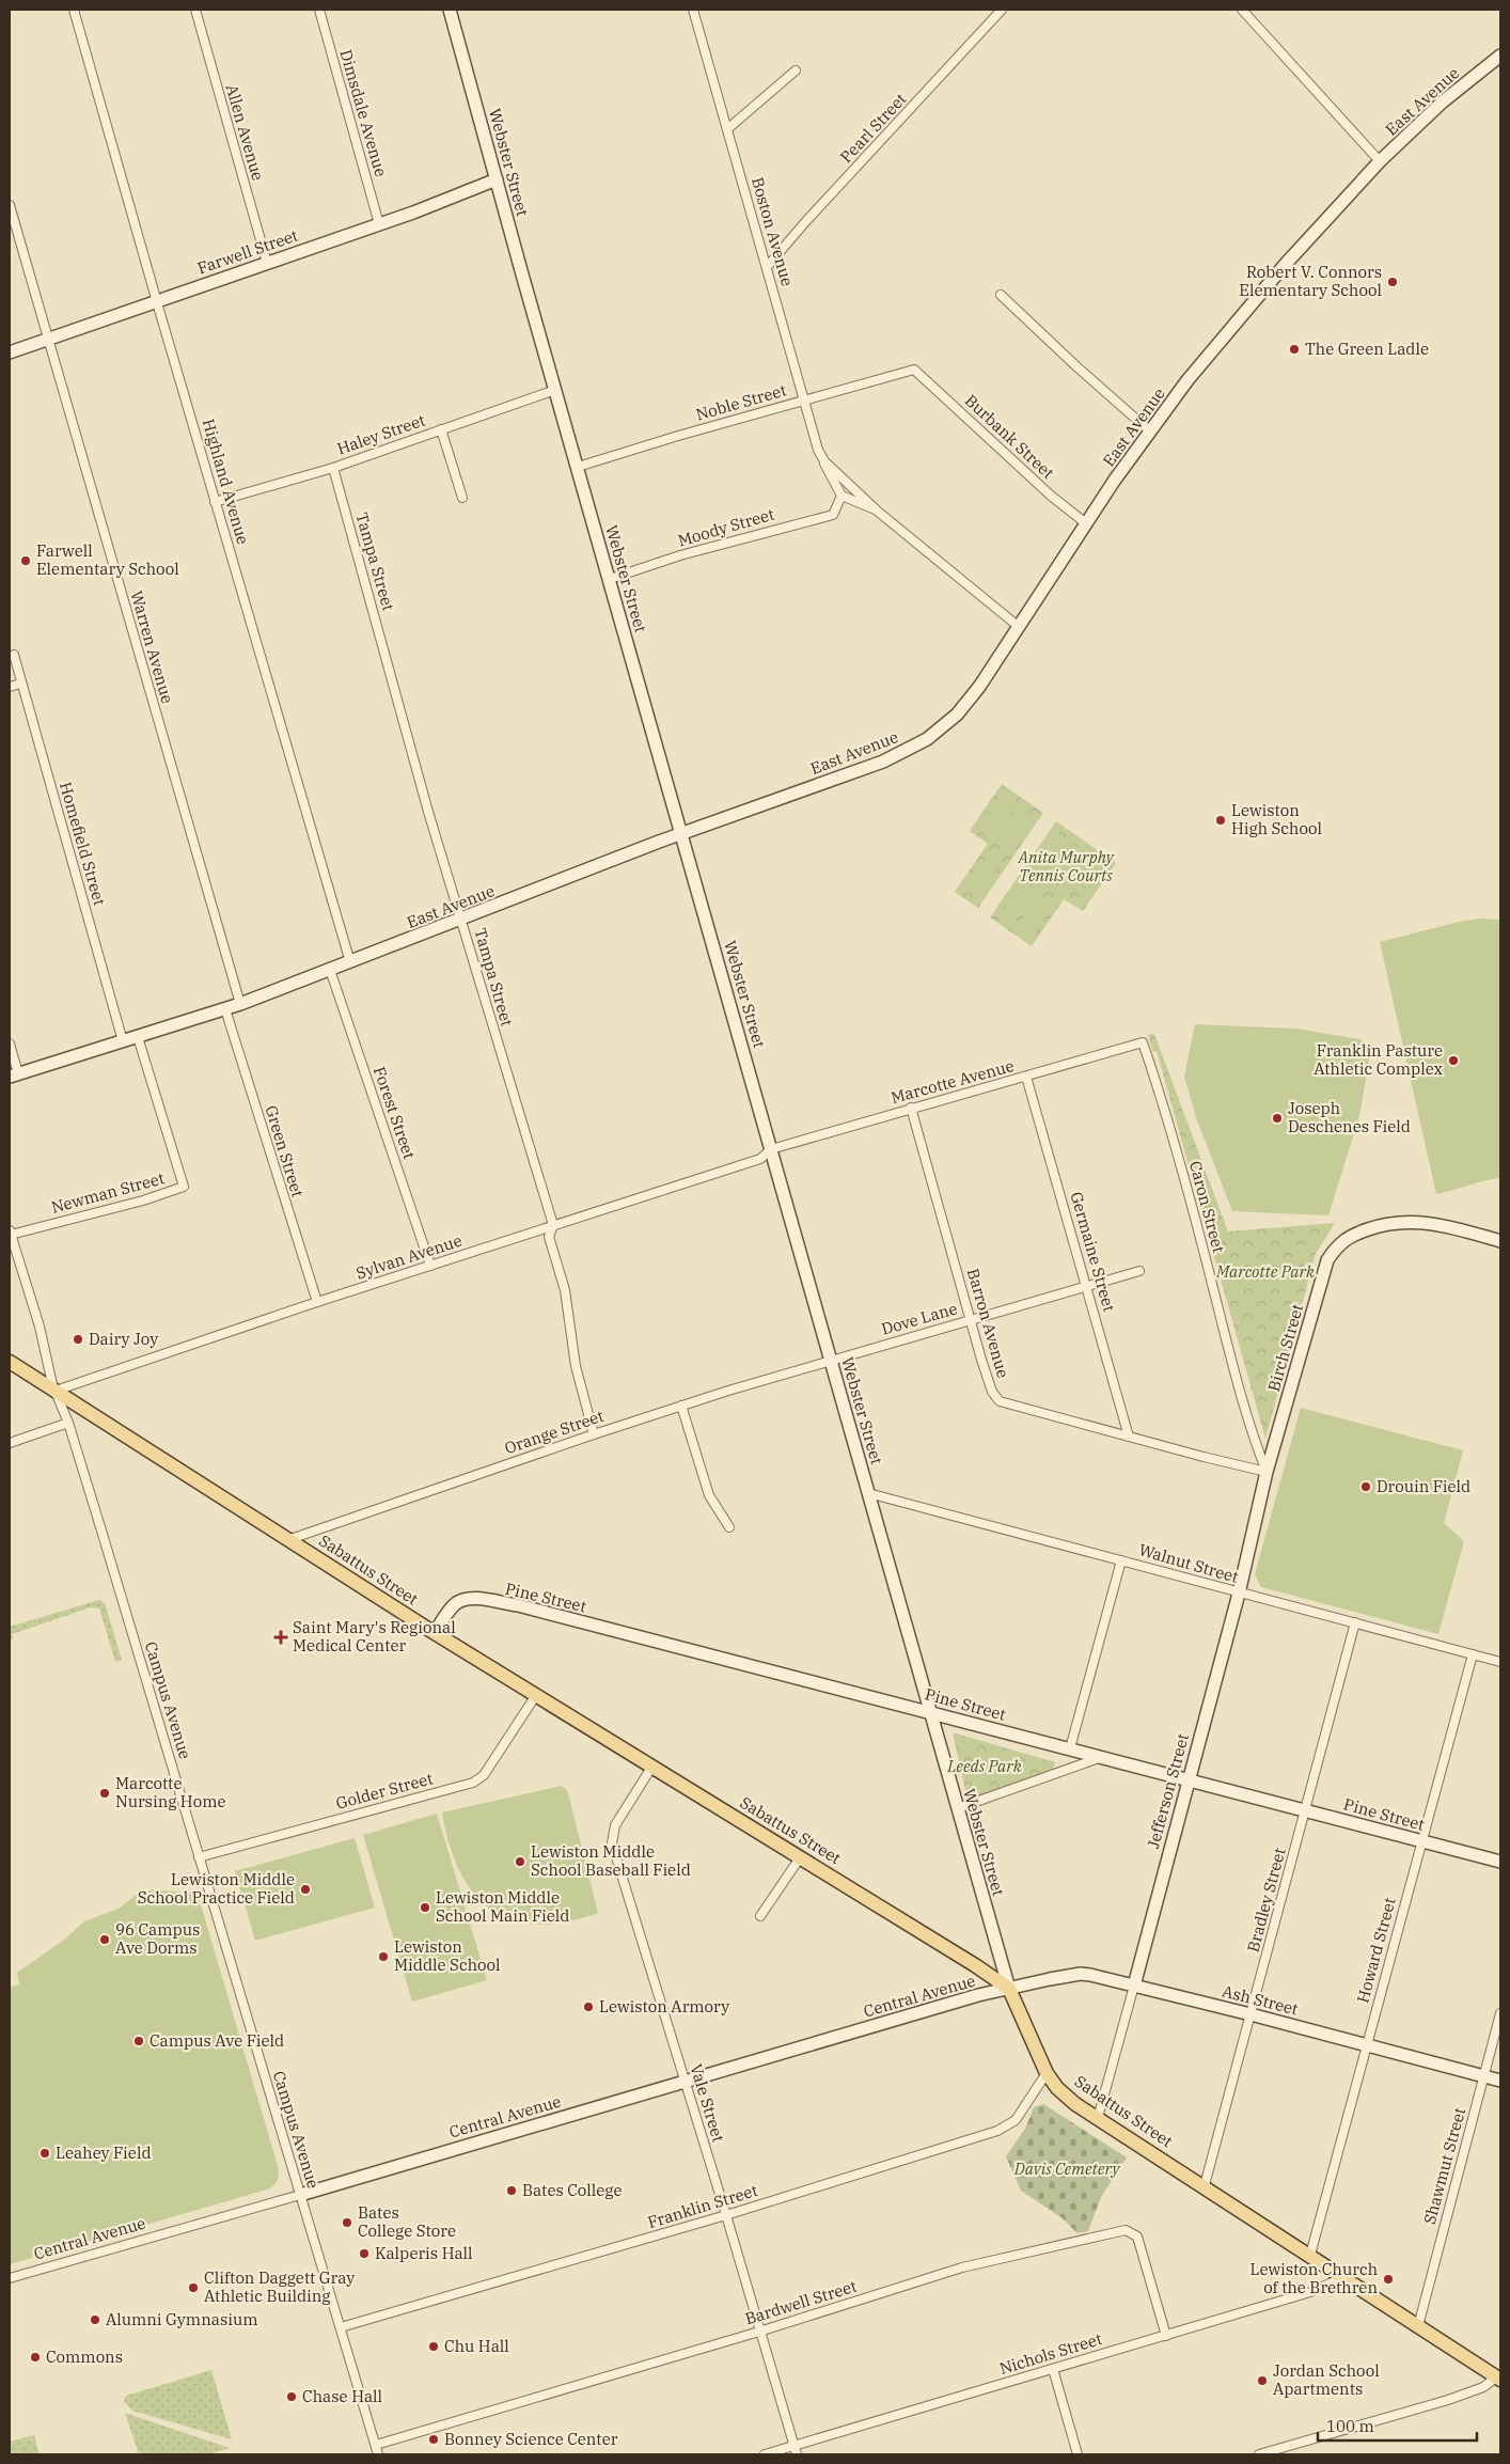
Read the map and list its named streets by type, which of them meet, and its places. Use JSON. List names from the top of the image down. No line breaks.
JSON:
{"streets":{"main road":["East Avenue","Webster Street","Farwell Street","Birch Street","Sabattus Street","Pine Street","Jefferson Street","Central Avenue","Ash Street"],"street":["Dimsdale Avenue","Pearl Street","Allen Avenue","Boston Avenue","Noble Street","Haley Street","Burbank Street","Highland Avenue","Moody Street","Tampa Street","Warren Avenue","Homefield Street","Marcotte Avenue","Forest Street","Green Street","Newman Street","Caron Street","Germaine Street","Sylvan Avenue","Dove Lane","Barron Avenue","Orange Street","Walnut Street","Campus Avenue","Golder Street","Bradley Street","Howard Street","Vale Street","Shawmut Street","Franklin Street","Bardwell Street","Nichols Street"]},"crossings":[["East Avenue","Webster Street"],["East Avenue","Boston Avenue"],["East Avenue","Burbank Street"],["East Avenue","Highland Avenue"],["East Avenue","Tampa Street"],["East Avenue","Warren Avenue"],["East Avenue","Homefield Street"],["East Avenue","Forest Street"],["East Avenue","Green Street"],["East Avenue","Newman Street"],["Dimsdale Avenue","Farwell Street"],["Pearl Street","Boston Avenue"],["Allen Avenue","Farwell Street"],["Webster Street","Farwell Street"],["Webster Street","Noble Street"],["Webster Street","Haley Street"],["Webster Street","Moody Street"],["Webster Street","Marcotte Avenue"],["Webster Street","Sylvan Avenue"],["Webster Street","Dove Lane"],["Webster Street","Orange Street"],["Webster Street","Walnut Street"],["Webster Street","Sabattus Street"],["Webster Street","Pine Street"],["Webster Street","Central Avenue"],["Webster Street","Ash Street"],["Boston Avenue","Noble Street"],["Boston Avenue","Moody Street"],["Farwell Street","Highland Avenue"],["Farwell Street","Warren Avenue"],["Noble Street","Burbank Street"],["Haley Street","Highland Avenue"],["Haley Street","Tampa Street"],["Tampa Street","Sylvan Avenue"],["Tampa Street","Orange Street"],["Marcotte Avenue","Caron Street"],["Marcotte Avenue","Germaine Street"],["Marcotte Avenue","Sylvan Avenue"],["Marcotte Avenue","Barron Avenue"],["Forest Street","Sylvan Avenue"],["Green Street","Sylvan Avenue"],["Newman Street","Campus Avenue"],["Caron Street","Barron Avenue"],["Caron Street","Birch Street"],["Caron Street","Jefferson Street"],["Germaine Street","Dove Lane"],["Germaine Street","Barron Avenue"],["Sylvan Avenue","Sabattus Street"],["Sylvan Avenue","Campus Avenue"],["Dove Lane","Barron Avenue"],["Dove Lane","Orange Street"],["Barron Avenue","Birch Street"],["Barron Avenue","Jefferson Street"],["Birch Street","Jefferson Street"],["Orange Street","Sabattus Street"],["Walnut Street","Jefferson Street"],["Walnut Street","Bradley Street"],["Walnut Street","Howard Street"],["Sabattus Street","Pine Street"],["Sabattus Street","Campus Avenue"],["Sabattus Street","Golder Street"],["Sabattus Street","Jefferson Street"],["Sabattus Street","Bradley Street"],["Sabattus Street","Howard Street"],["Sabattus Street","Central Avenue"],["Sabattus Street","Ash Street"],["Sabattus Street","Vale Street"],["Sabattus Street","Shawmut Street"],["Sabattus Street","Franklin Street"],["Sabattus Street","Nichols Street"],["Pine Street","Jefferson Street"],["Pine Street","Bradley Street"],["Pine Street","Howard Street"],["Campus Avenue","Golder Street"],["Campus Avenue","Central Avenue"],["Campus Avenue","Franklin Street"],["Campus Avenue","Bardwell Street"],["Jefferson Street","Ash Street"],["Bradley Street","Ash Street"],["Howard Street","Ash Street"],["Central Avenue","Ash Street"],["Central Avenue","Vale Street"],["Ash Street","Shawmut Street"],["Vale Street","Franklin Street"],["Vale Street","Bardwell Street"],["Vale Street","Nichols Street"],["Bardwell Street","Nichols Street"]],"parks":["Anita Murphy Tennis Courts","Marcotte Park","Leeds Park","Davis Cemetery"],"places":{"other":["Robert V. Connors Elementary School","The Green Ladle","Farwell Elementary School","Lewiston High School","Franklin Pasture Athletic Complex","Joseph Deschenes Field","Dairy Joy","Drouin Field","Marcotte Nursing Home","Lewiston Middle School Baseball Field","Lewiston Middle School Practice Field","Lewiston Middle School Main Field","96 Campus Ave Dorms","Lewiston Middle School","Lewiston Armory","Campus Ave Field","Leahey Field","Bates College","Bates College Store","Kalperis Hall","Lewiston Church of the Brethren","Clifton Daggett Gray Athletic Building","Alumni Gymnasium","Chu Hall","Commons","Jordan School Apartments","Chase Hall","Bonney Science Center"],"health":["Saint Mary's Regional Medical Center"]},"scale_bar":"100 m"}
